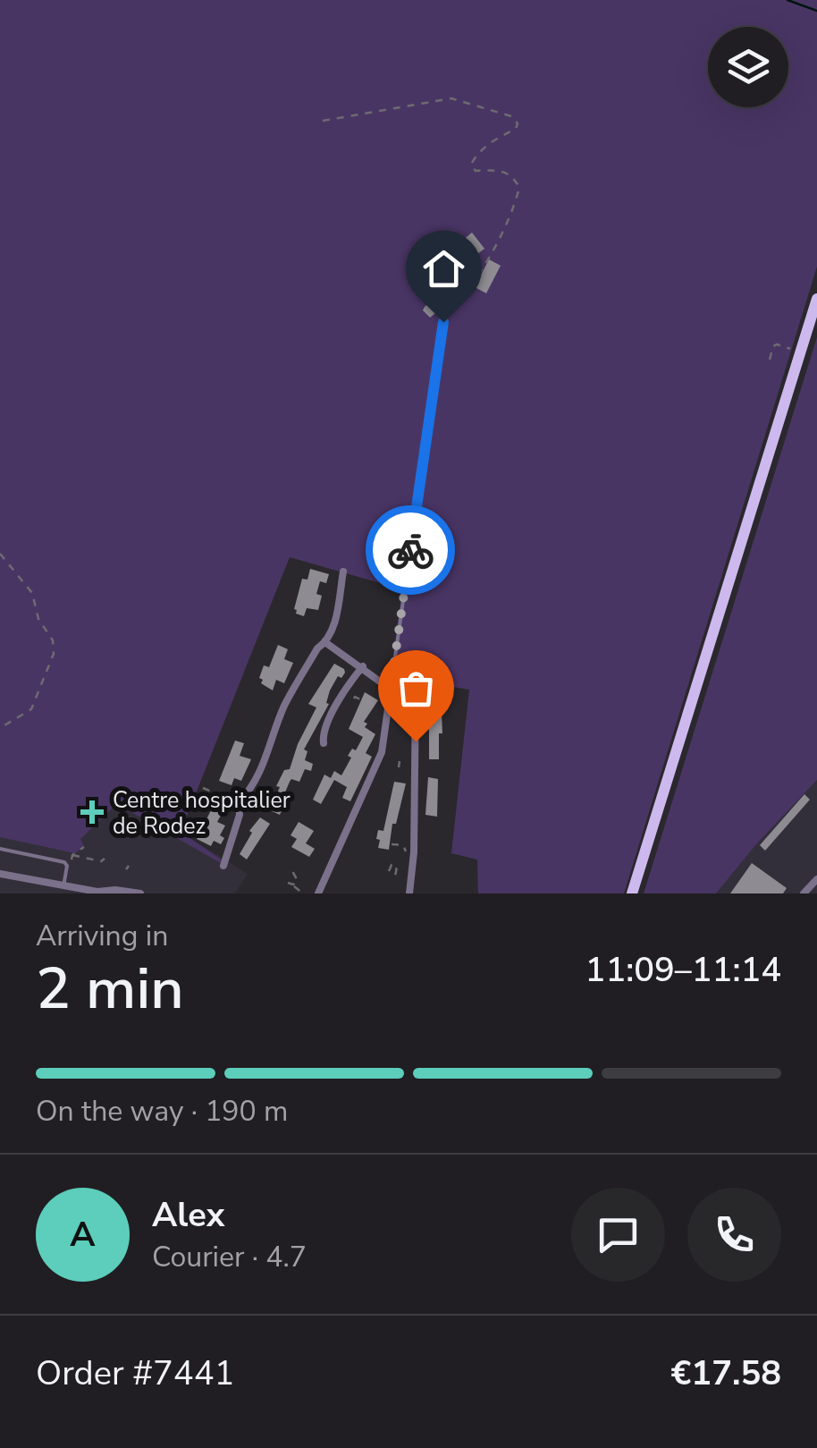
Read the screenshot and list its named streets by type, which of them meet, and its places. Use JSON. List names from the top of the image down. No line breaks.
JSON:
{"places":{"health":["Centre hospitalier de Rodez"]},"page":{"heading":["2 min","Arriving in","11:09–11:14"],"panel":["Alex","Courier · 4.7","Order #7441","€17.58"],"bar":"On the way · 190 m","round":"A"}}
